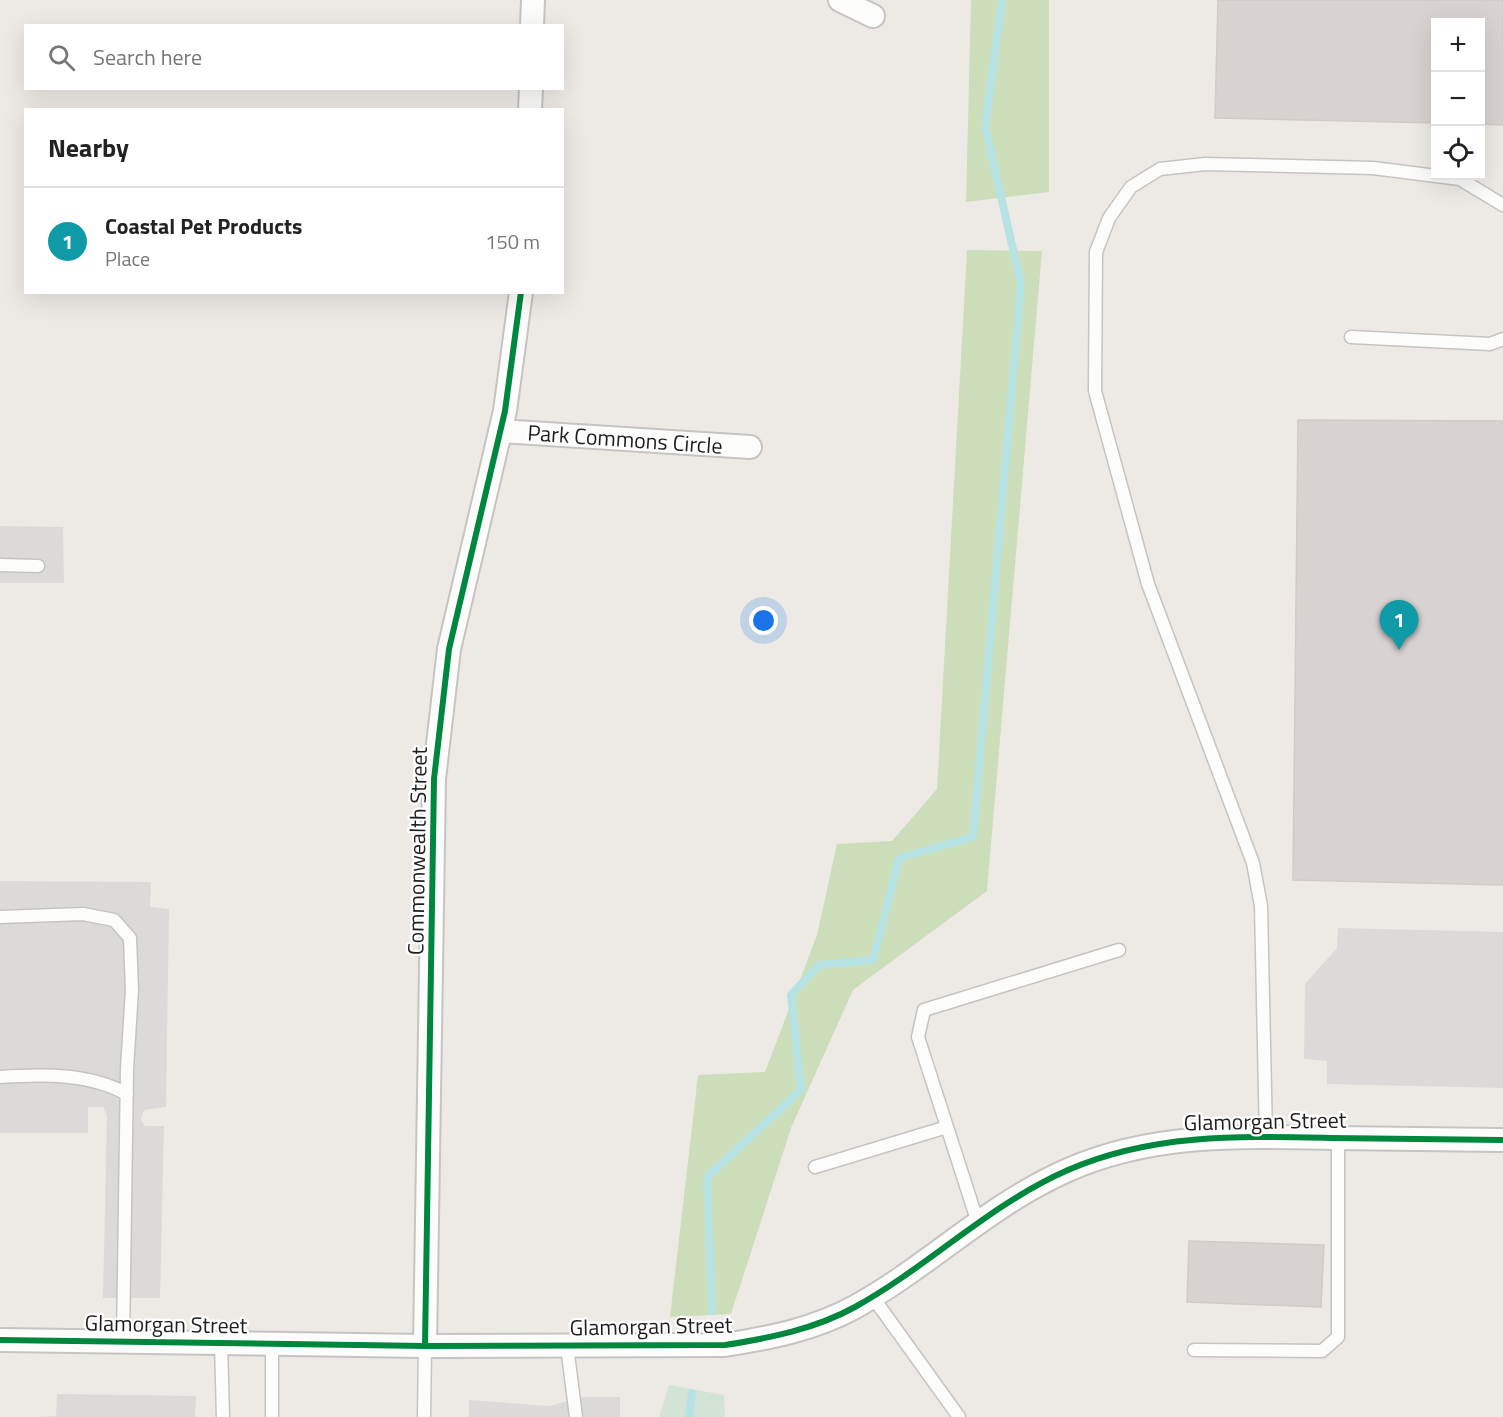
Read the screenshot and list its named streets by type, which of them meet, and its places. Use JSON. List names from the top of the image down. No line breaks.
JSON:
{"streets":{"street":["Park Commons Circle","Commonwealth Street","Glamorgan Street"]},"crossings":[["Park Commons Circle","Commonwealth Street"],["Commonwealth Street","Glamorgan Street"]],"page":{"map_buttons":["+","−"],"search":"Search here","heading":"Nearby","list":[{"mark":"1","name":"Coastal Pet Products","note":"Place","value":"150 m"}],"pins":"1"}}
